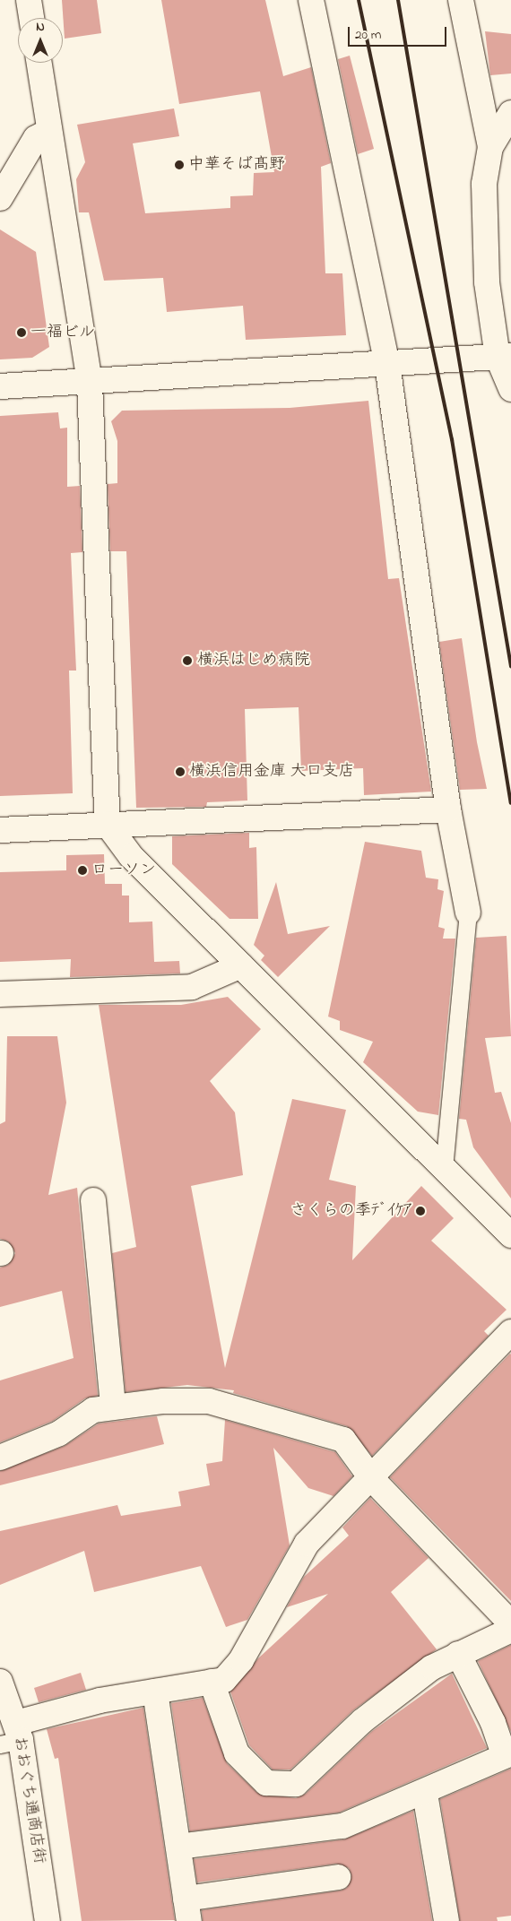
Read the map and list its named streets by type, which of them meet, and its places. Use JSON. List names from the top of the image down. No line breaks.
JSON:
{"streets":{"street":["おおぐち通商店街"]},"places":["中華そば髙野","一福ビル","横浜はじめ病院","横浜信用金庫 大口支店","ローソン","さくらの季ﾃﾞｲｹｱ"],"scale_bar":"20 m","north":"top"}
